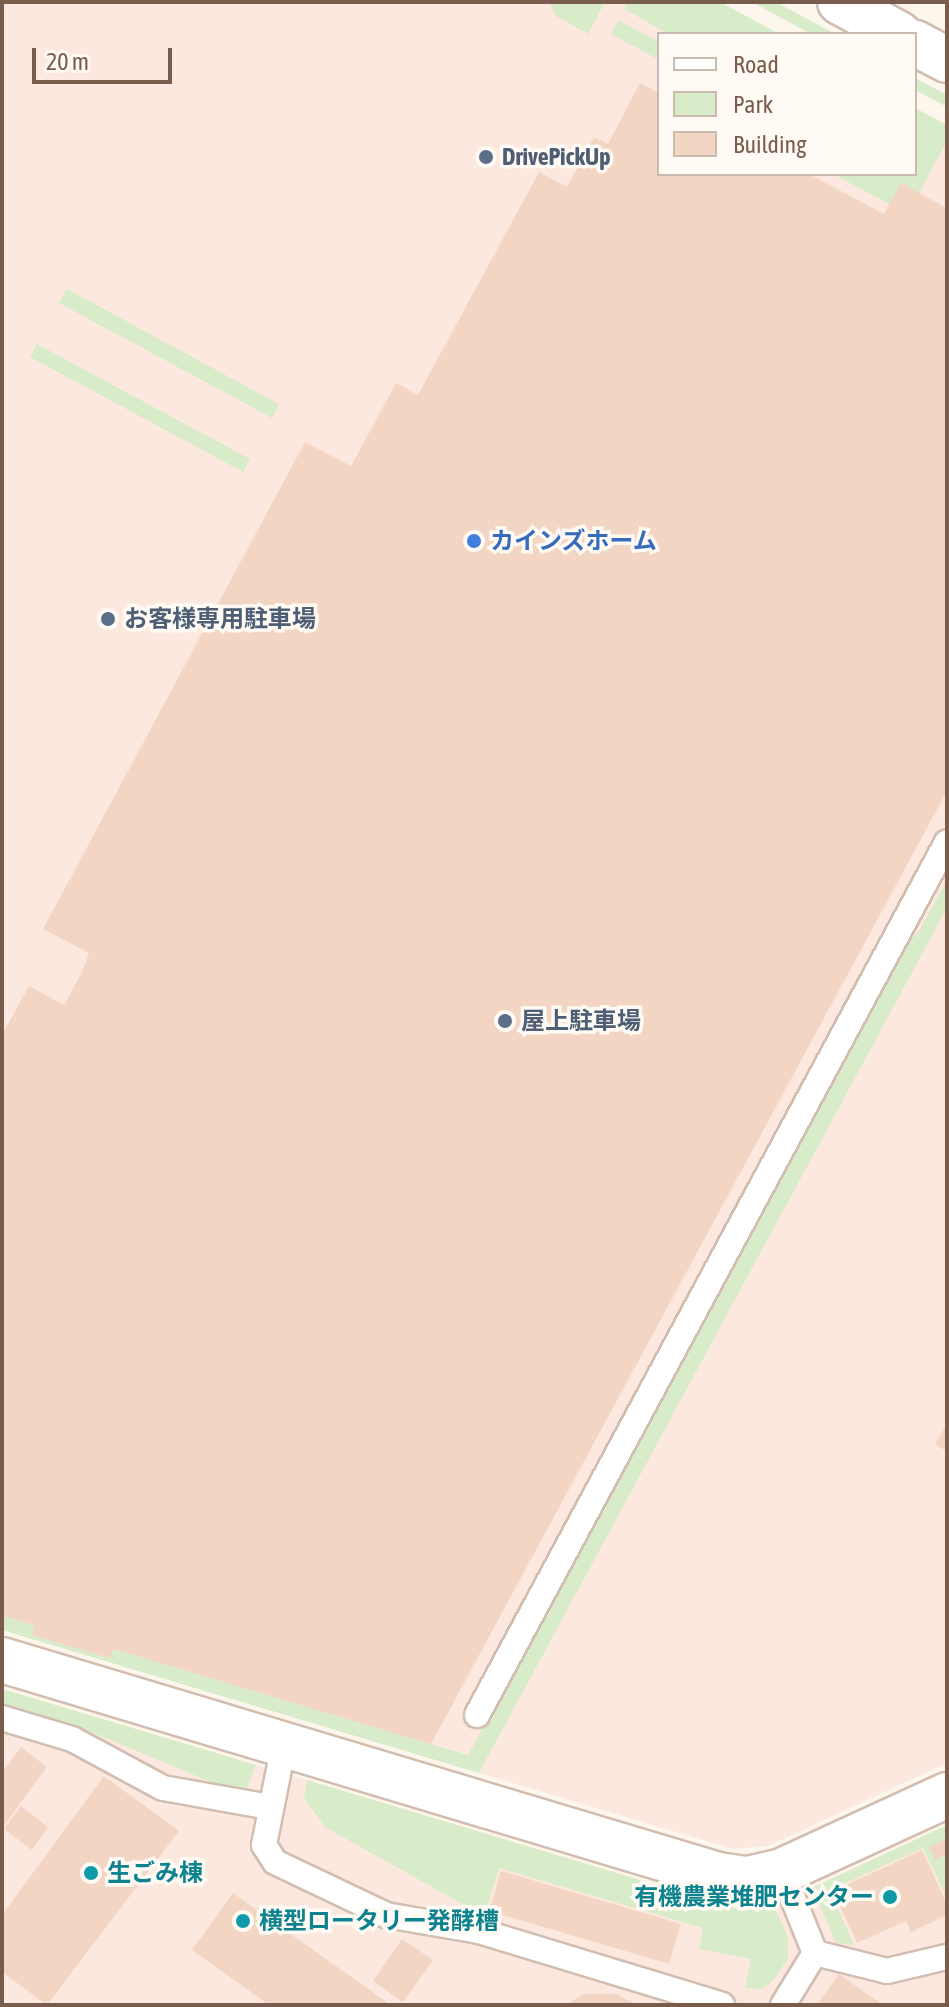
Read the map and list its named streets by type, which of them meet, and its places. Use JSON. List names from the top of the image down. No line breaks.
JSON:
{"places":["DrivePickUp","カインズホーム","お客様専用駐車場","屋上駐車場","生ごみ棟","有機農業堆肥センター","横型ロータリー発酵槽"],"legend":["Road","Park","Building"],"scale_bar":"20 m"}
